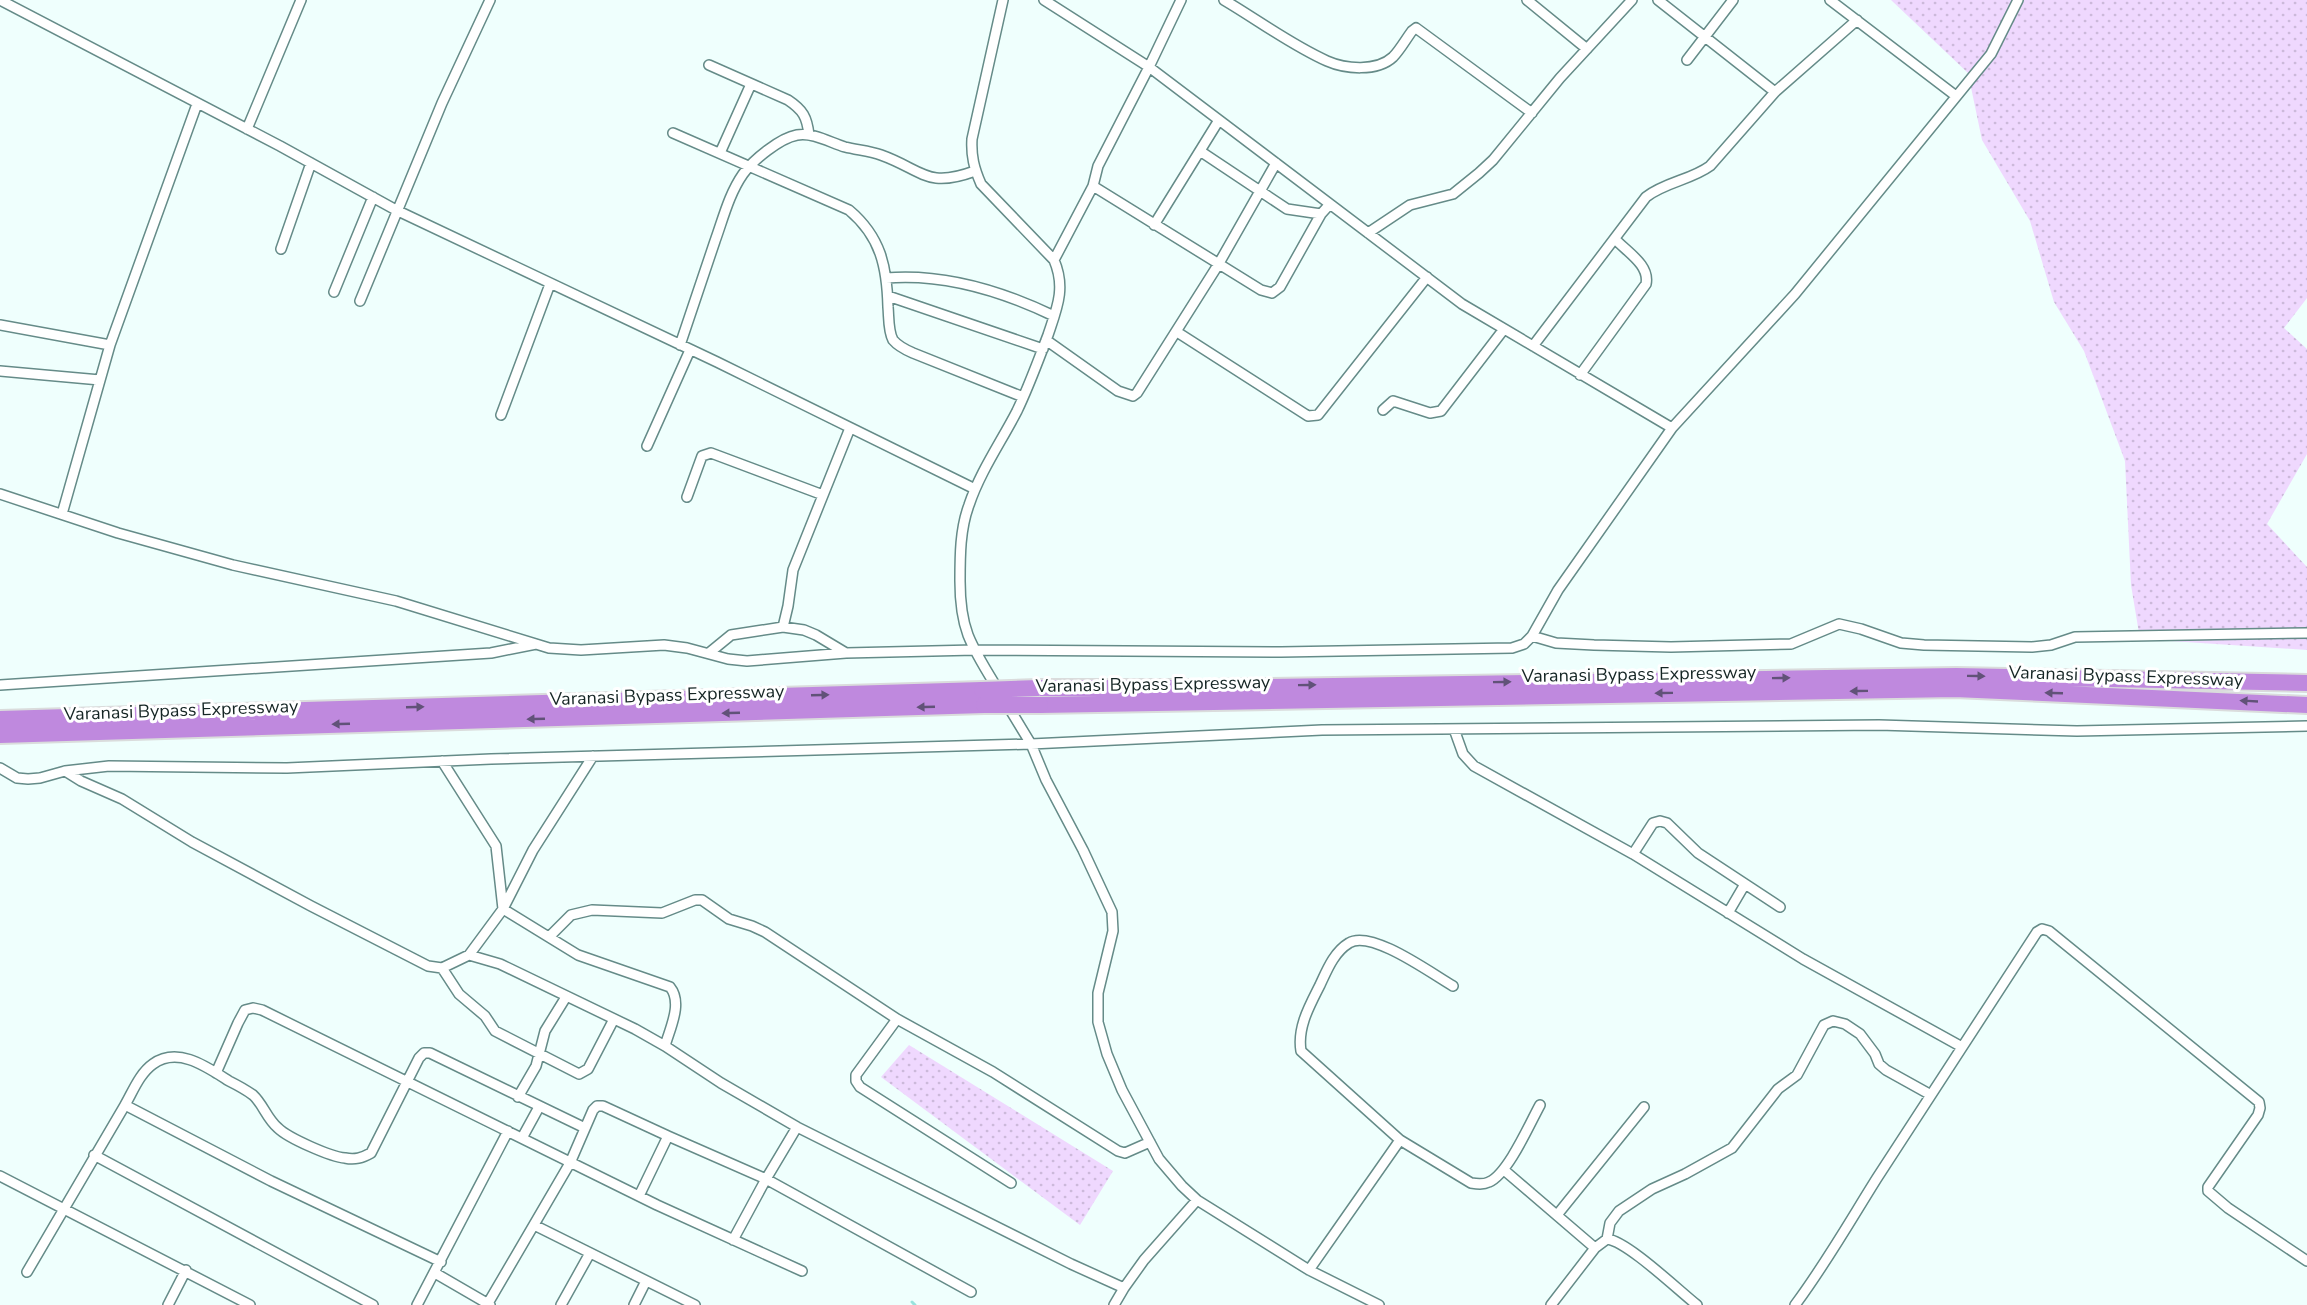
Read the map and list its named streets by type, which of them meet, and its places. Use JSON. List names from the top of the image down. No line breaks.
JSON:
{"streets":{"highway":["Varanasi Bypass Expressway"]}}
